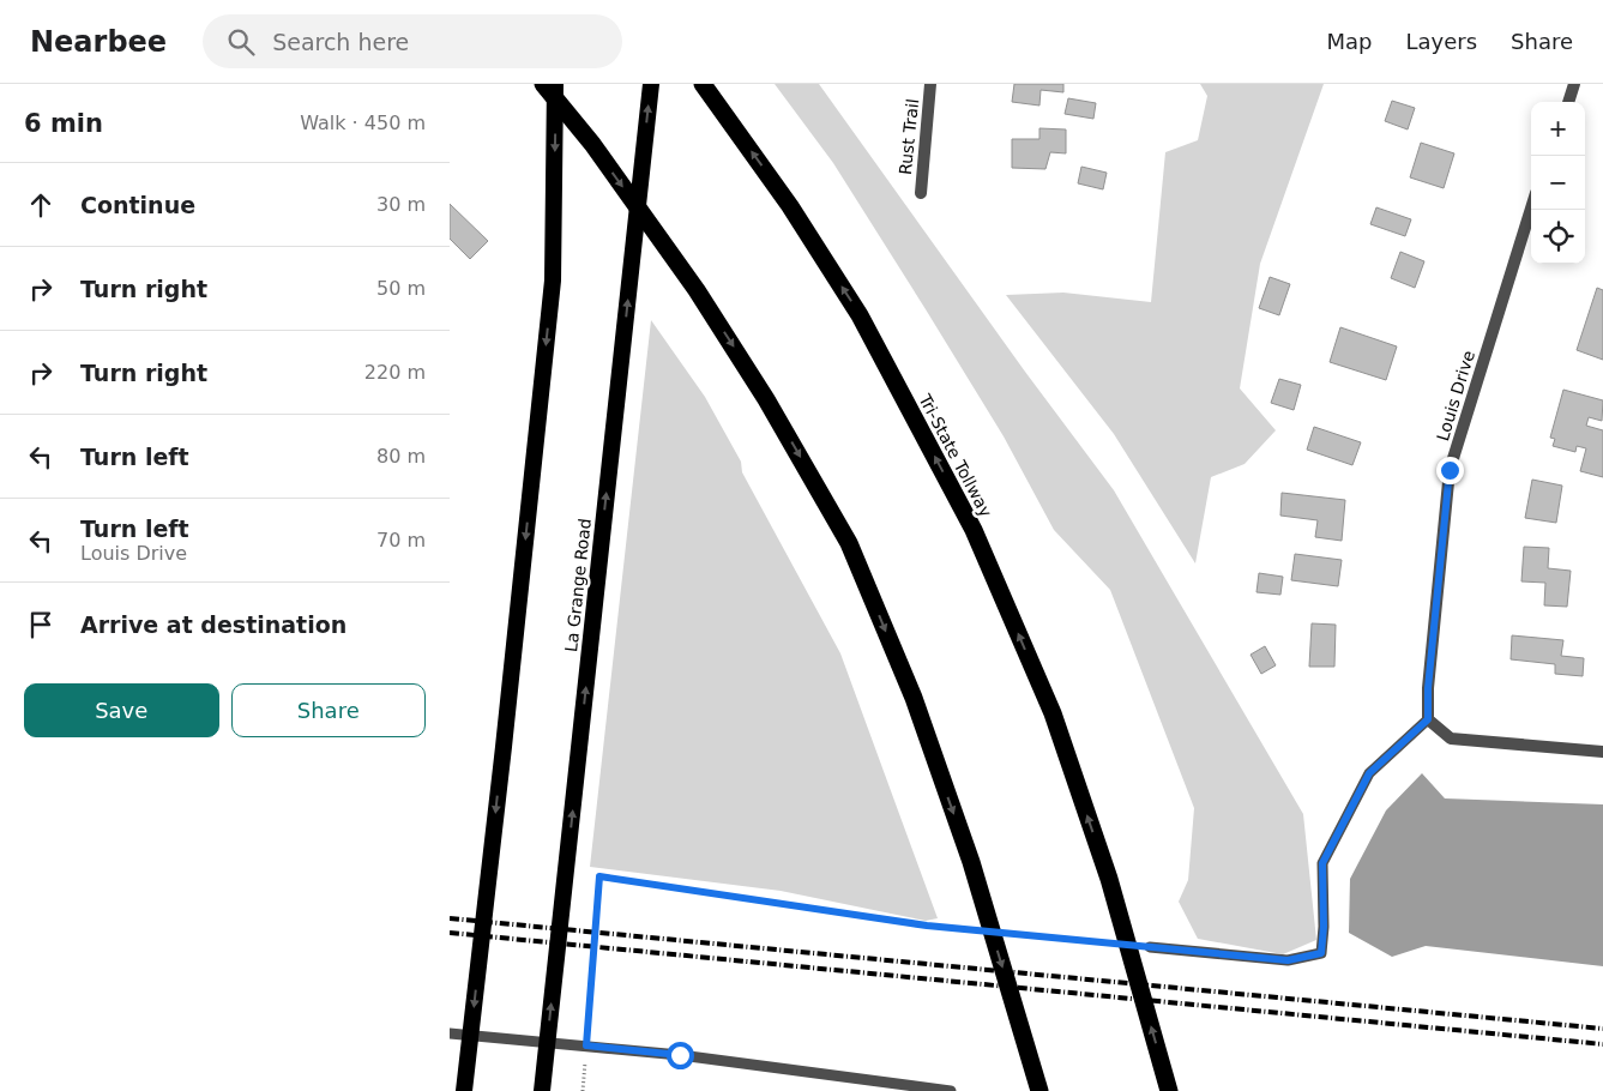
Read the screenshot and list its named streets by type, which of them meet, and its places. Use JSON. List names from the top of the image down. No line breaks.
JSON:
{"streets":{"highway":["Tri-State Tollway","La Grange Road"],"street":["Rust Trail","Louis Drive"]},"page":{"header":"Nearbee","search":"Search here","nav":["Map","Layers","Share"],"heading":["6 min","Walk · 450 m"],"map_buttons":["+","−"],"list":[["Continue","30 m"],["Turn right","50 m"],["Turn right","220 m"],["Turn left","80 m"],["Turn left","Louis Drive","70 m"],"Arrive at destination"],"buttons":["Save","Share"]}}
